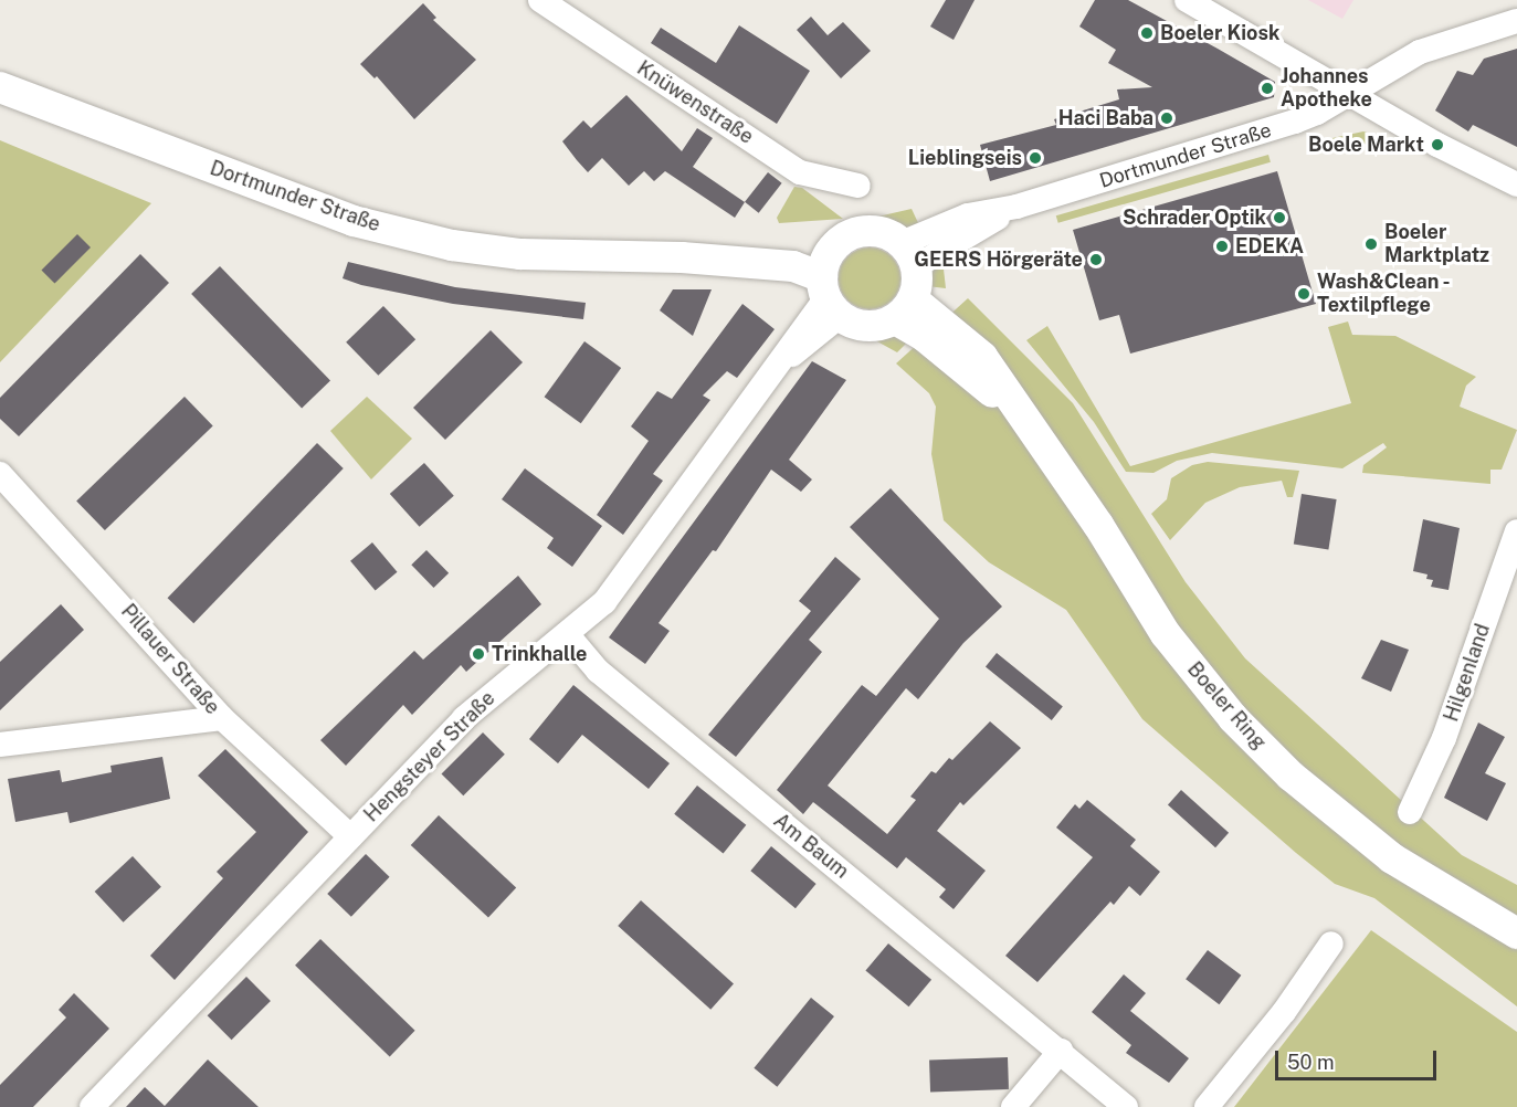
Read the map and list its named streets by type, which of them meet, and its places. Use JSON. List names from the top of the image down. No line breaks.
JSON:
{"streets":{"main road":["Dortmunder Straße","Boeler Ring"],"street":["Knüwenstraße","Pillauer Straße","Hilgenland","Hengsteyer Straße","Am Baum"]},"crossings":[["Dortmunder Straße","Boeler Ring"],["Dortmunder Straße","Hengsteyer Straße"],["Pillauer Straße","Hengsteyer Straße"],["Boeler Ring","Hengsteyer Straße"],["Hengsteyer Straße","Am Baum"]],"places":["Boeler Kiosk","Johannes Apotheke","Haci Baba","Boele Markt","Lieblingseis","Schrader Optik","Boeler Marktplatz","EDEKA","GEERS Hörgeräte","Wash&Clean - Textilpflege","Trinkhalle"],"scale_bar":"50 m"}
